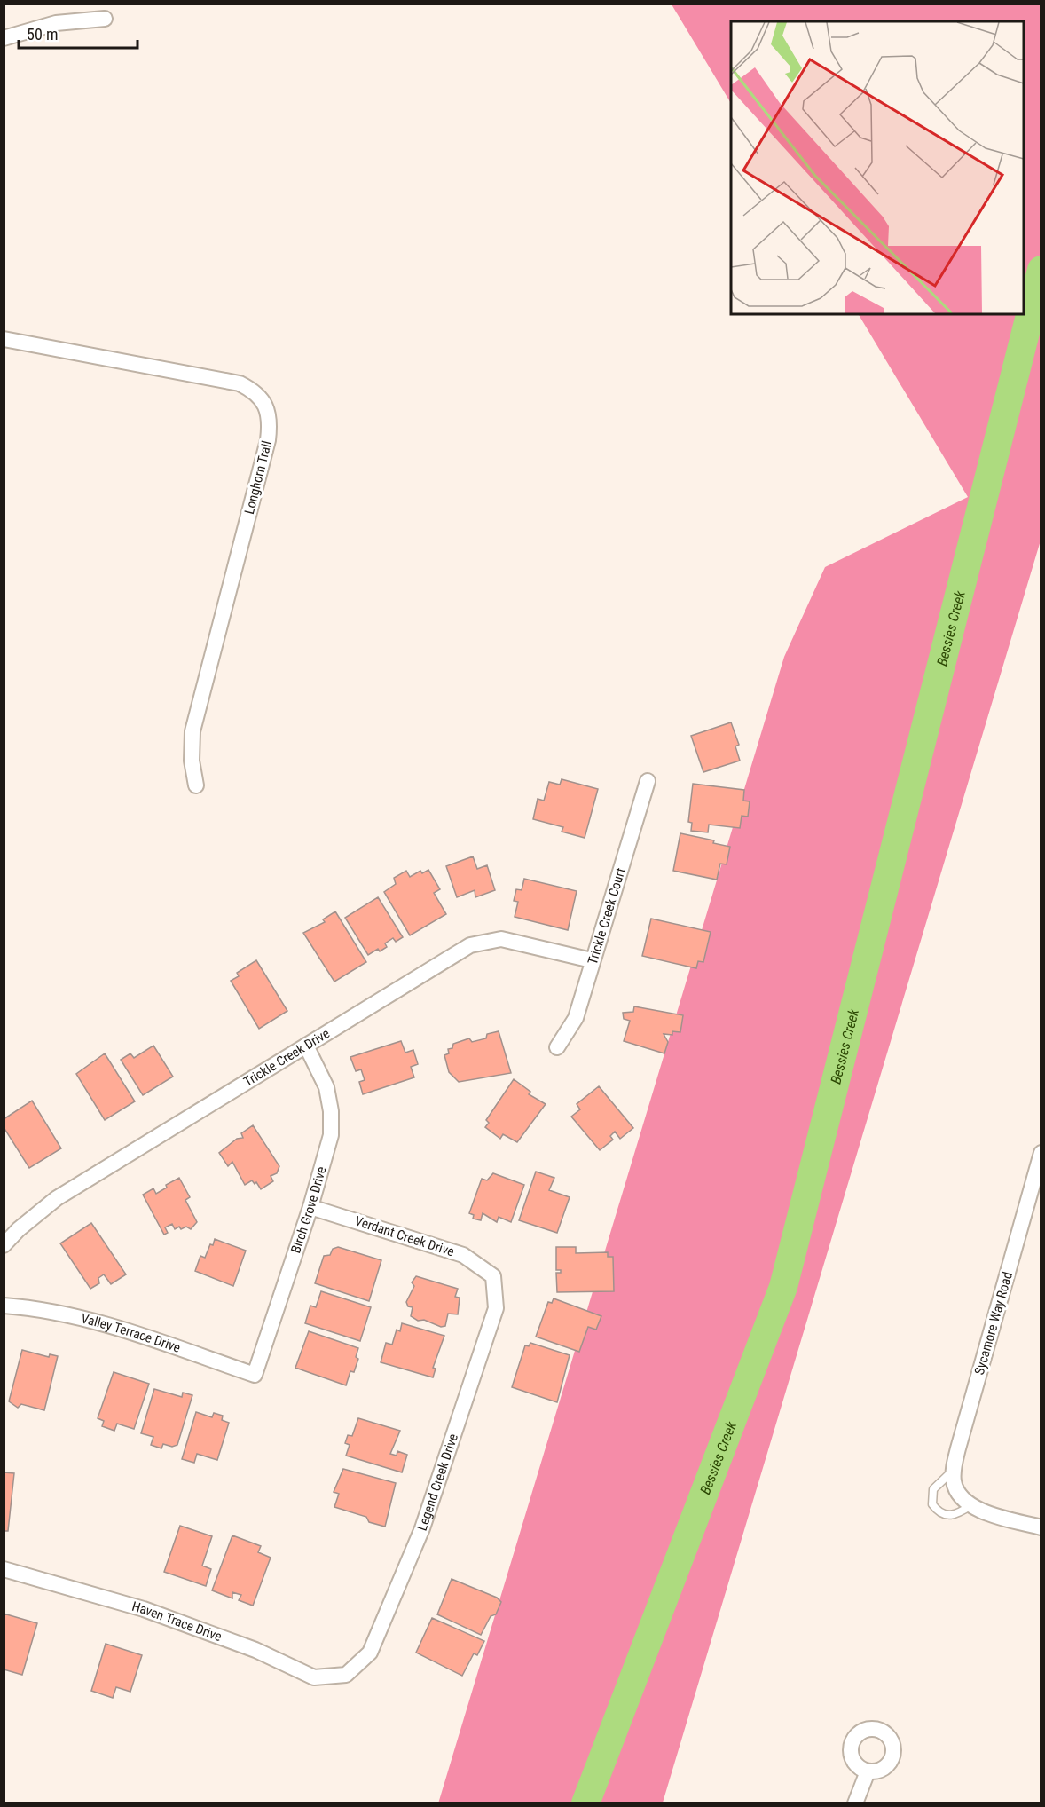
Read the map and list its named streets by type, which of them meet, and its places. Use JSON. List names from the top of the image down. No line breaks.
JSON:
{"streets":{"street":["Longhorn Trail","Trickle Creek Court","Trickle Creek Drive","Birch Grove Drive","Verdant Creek Drive","Sycamore Way Road","Valley Terrace Drive","Legend Creek Drive","Haven Trace Drive"]},"crossings":[["Trickle Creek Court","Trickle Creek Drive"],["Trickle Creek Drive","Birch Grove Drive"],["Birch Grove Drive","Verdant Creek Drive"],["Birch Grove Drive","Valley Terrace Drive"],["Verdant Creek Drive","Legend Creek Drive"],["Legend Creek Drive","Haven Trace Drive"]],"water":["Bessies Creek"],"scale_bar":"50 m"}
